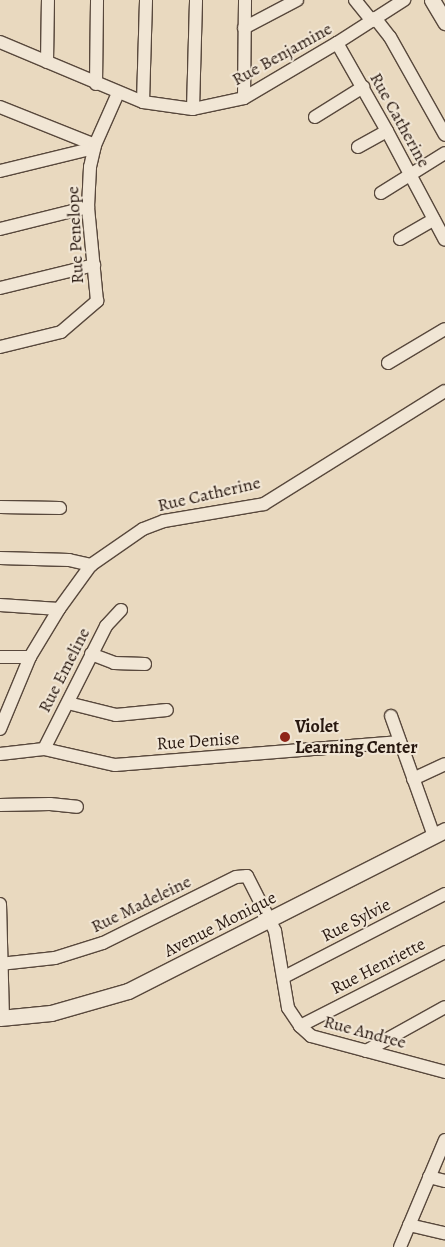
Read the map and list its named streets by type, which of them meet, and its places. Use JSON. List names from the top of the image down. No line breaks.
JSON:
{"streets":{"street":["Rue Benjamine","Rue Catherine","Rue Penelope","Rue Emeline","Rue Denise","Rue Madeleine","Rue Sylvie","Avenue Monique","Rue Henriette","Rue Andree"]},"crossings":[["Rue Benjamine","Rue Catherine"],["Rue Benjamine","Rue Penelope"],["Rue Emeline","Rue Denise"],["Rue Madeleine","Avenue Monique"],["Rue Madeleine","Rue Andree"],["Rue Sylvie","Rue Andree"],["Avenue Monique","Rue Andree"],["Rue Henriette","Rue Andree"]],"places":["Violet Learning Center"]}
